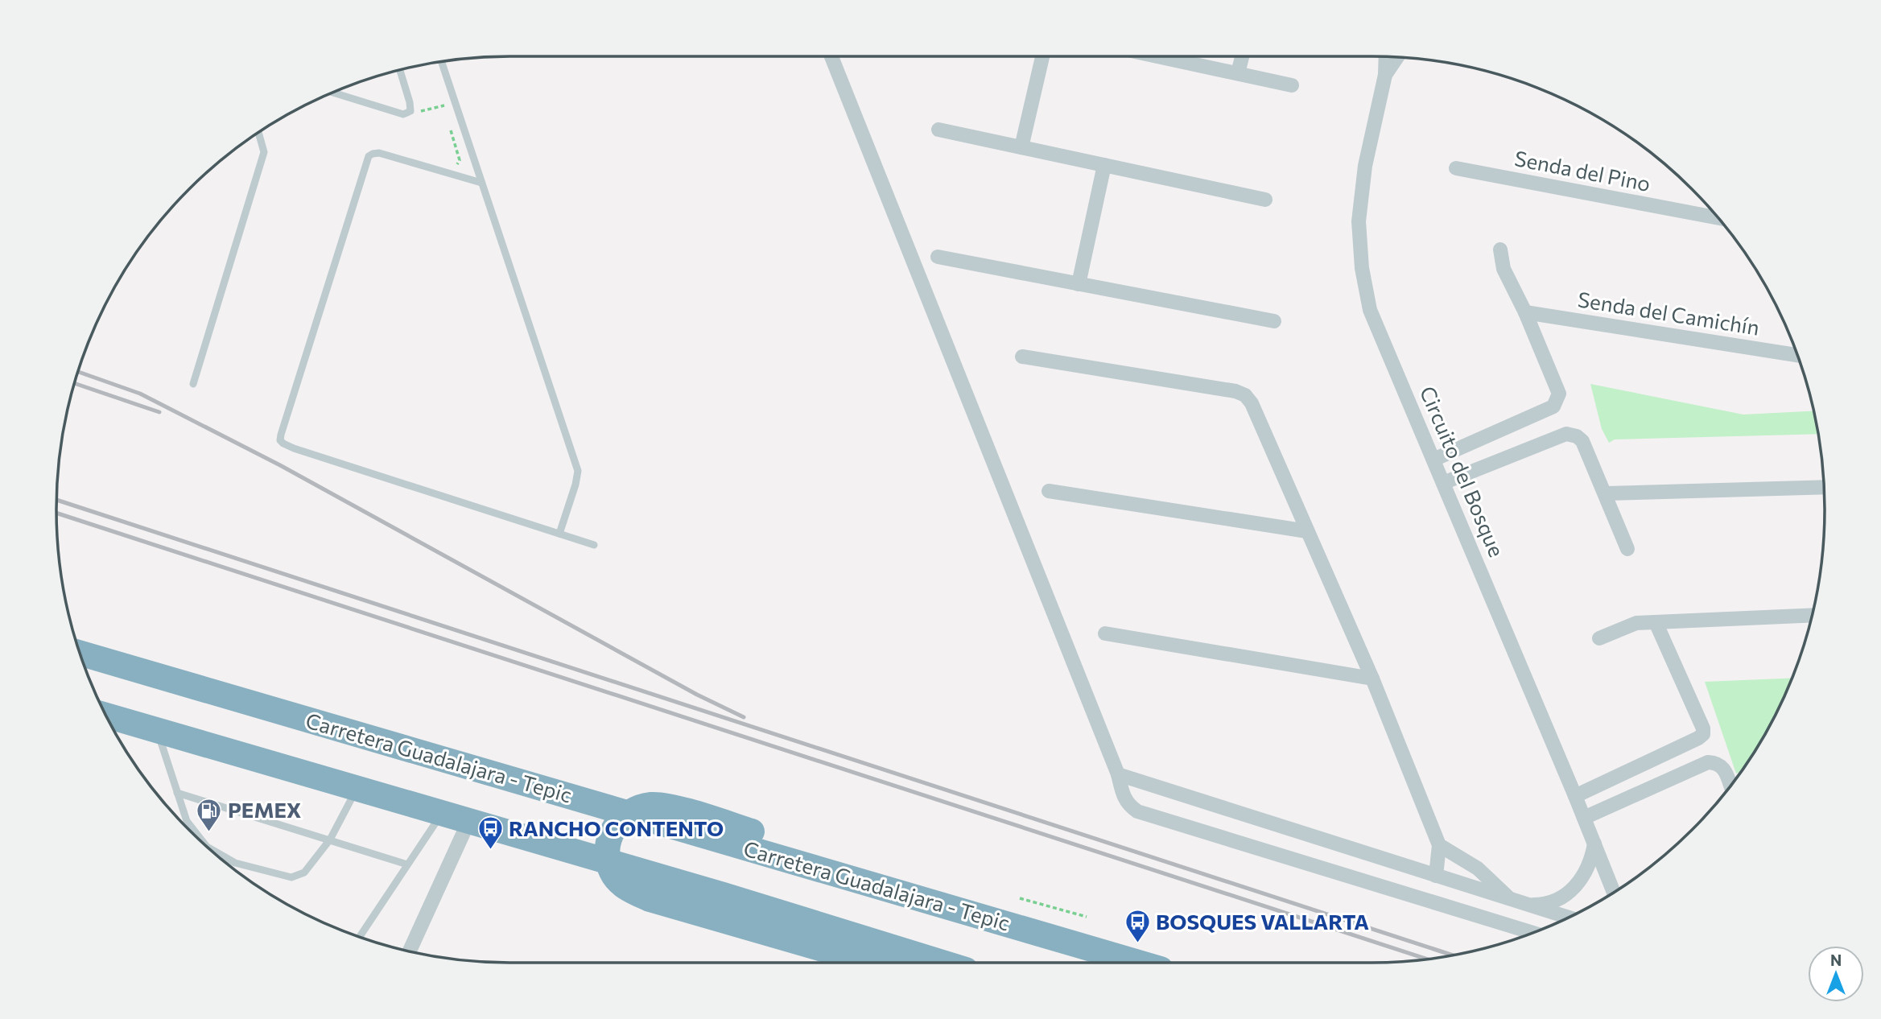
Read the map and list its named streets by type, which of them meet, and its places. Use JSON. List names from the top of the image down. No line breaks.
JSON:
{"streets":{"highway":["Carretera Guadalajara - Tepic"],"street":["Senda del Pino","Senda del Camichín","Circuito del Bosque"]},"places":{"fuel station":["PEMEX"],"bus stop":["RANCHO CONTENTO","BOSQUES VALLARTA"]},"north":"top"}
